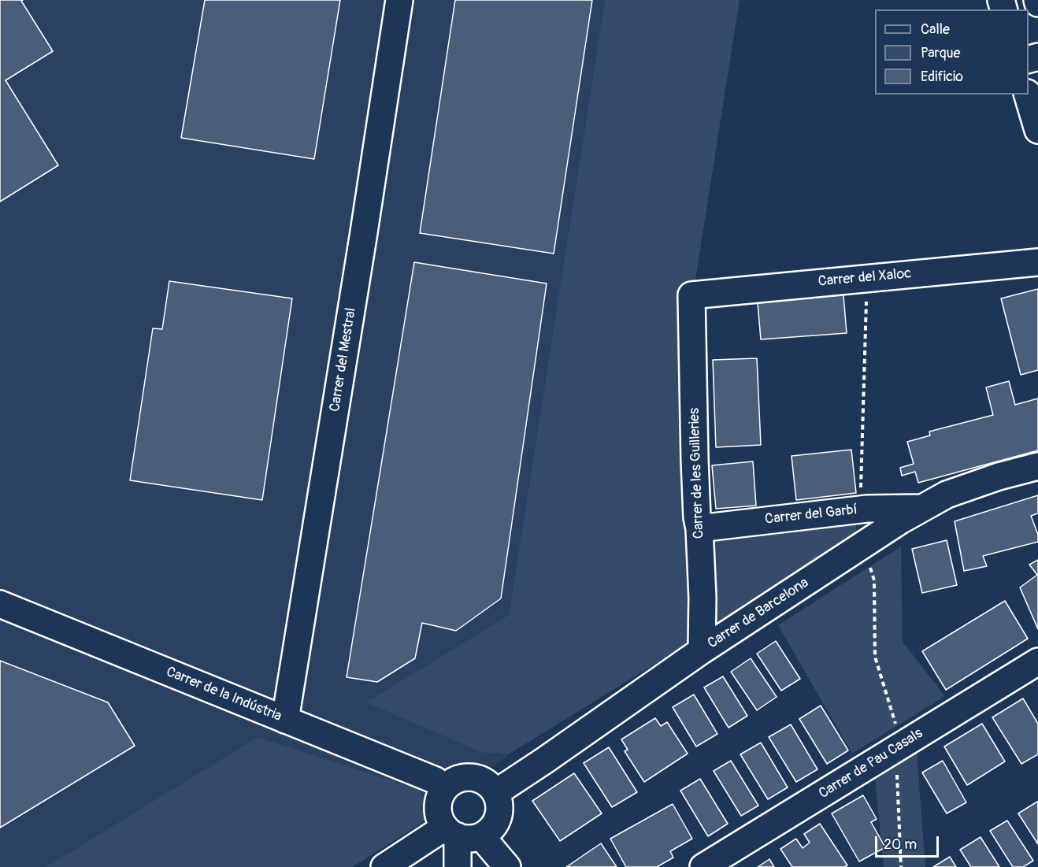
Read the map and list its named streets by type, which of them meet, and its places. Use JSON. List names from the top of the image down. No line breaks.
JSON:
{"streets":{"street":["Carrer del Xaloc","Carrer del Mestral","Carrer de les Guilleries","Carrer del Garbí","Carrer de Barcelona","Carrer de la Indústria","Carrer de Pau Casals"]},"crossings":[["Carrer del Xaloc","Carrer de les Guilleries"],["Carrer del Mestral","Carrer de la Indústria"],["Carrer de les Guilleries","Carrer del Garbí"],["Carrer de les Guilleries","Carrer de Barcelona"],["Carrer del Garbí","Carrer de Barcelona"],["Carrer de Barcelona","Carrer de la Indústria"]],"legend":["Calle","Parque","Edificio"],"scale_bar":"20 m"}
